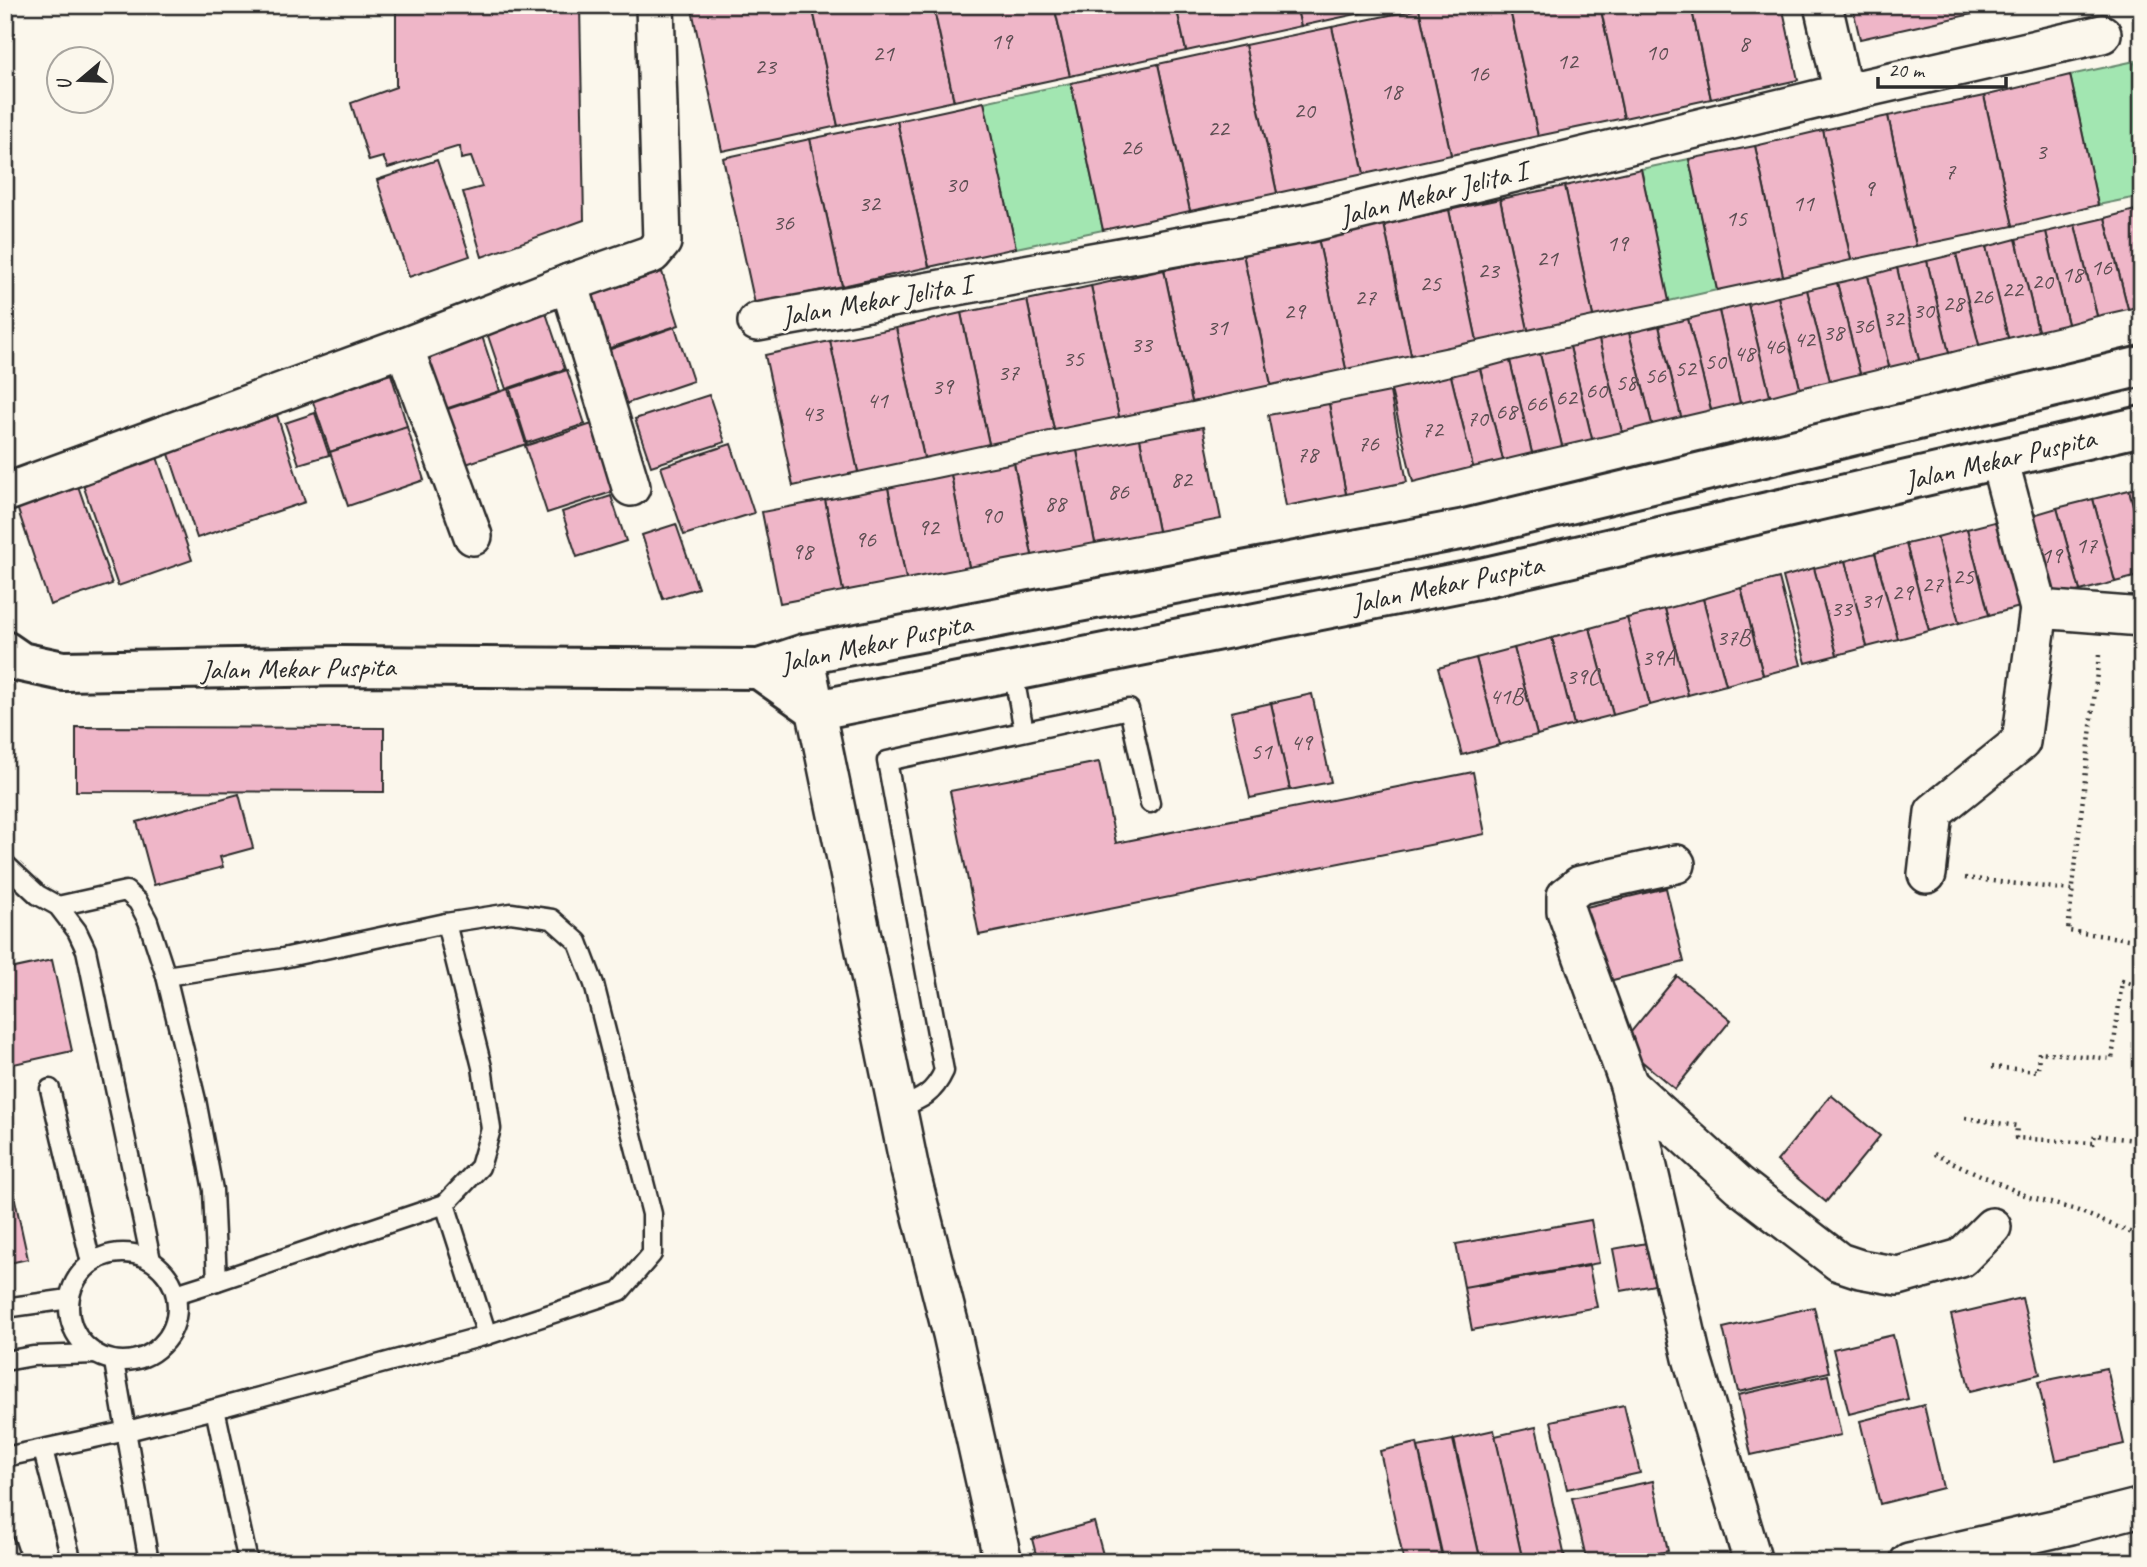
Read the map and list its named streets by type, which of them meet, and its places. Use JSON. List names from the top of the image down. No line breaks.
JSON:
{"streets":{"street":["Jalan Mekar Jelita I","Jalan Mekar Puspita"]},"house_numbers":["19","8","10","21","12","23","16","18","20","22","26","3","7","30","9","32","11","15","36","19","21","16","23","18","20","25","22","26","27","28","30","29","32","36","31","38","42","33","46","48","35","50","52","37","56","58","39","60","62","41","66","68","43","70","72","76","78","82","86","88","90","92","96","17","98","19","25","27","29","31","33","37B","39A","39C","41B","49","51"],"scale_bar":"20 m","north":"left"}
